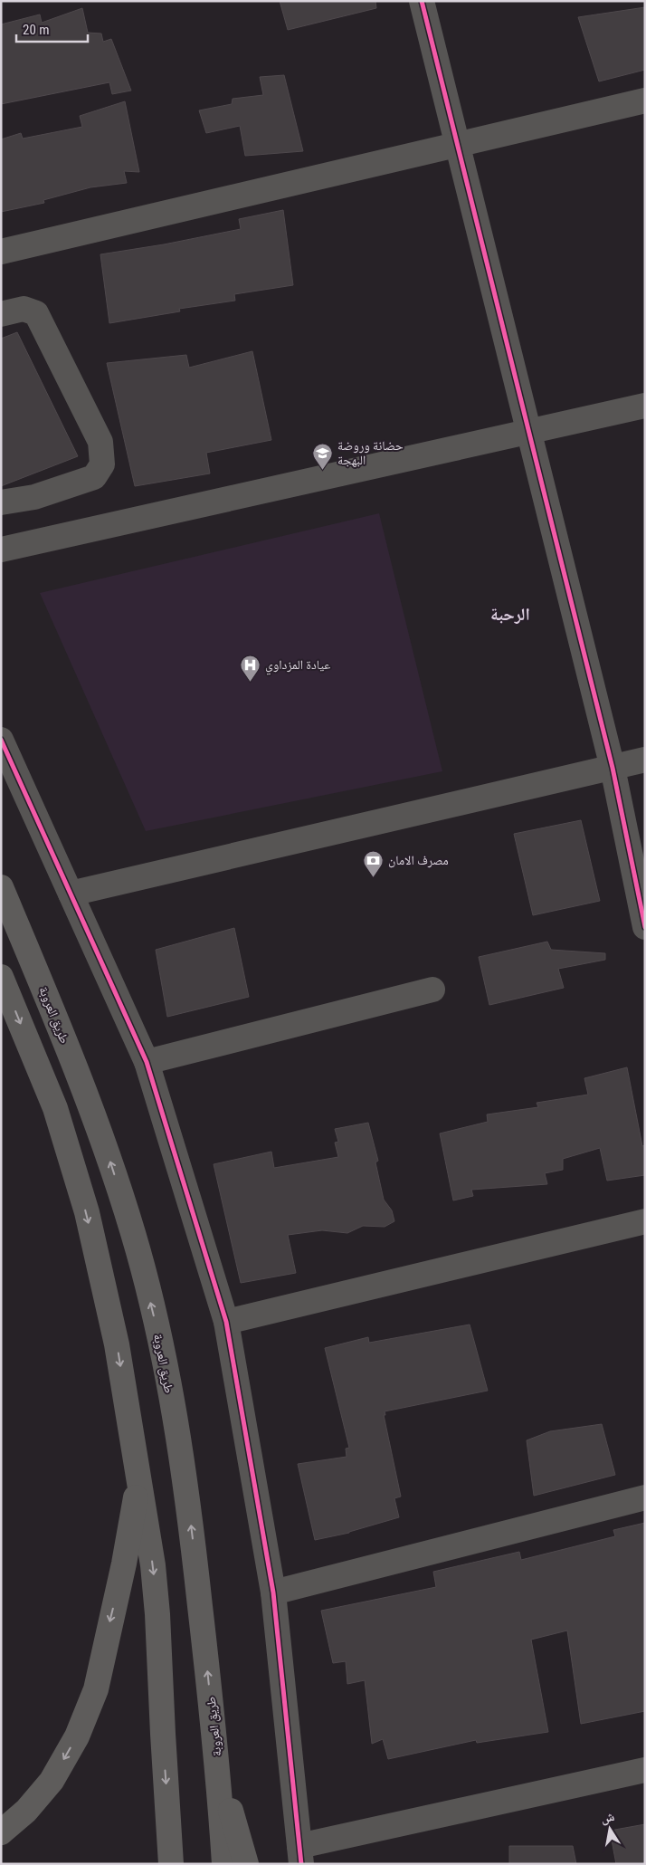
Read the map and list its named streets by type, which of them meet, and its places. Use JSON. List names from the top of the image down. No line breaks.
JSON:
{"streets":{"highway":["طريق العروبة"]},"districts":["الرحبة"],"places":{"school or university":["حضانة وروضة البهجة"],"hospital":["عيادة المزداوي"],"bank":["مصرف الامان"]},"scale_bar":"20 m","north":"top"}
